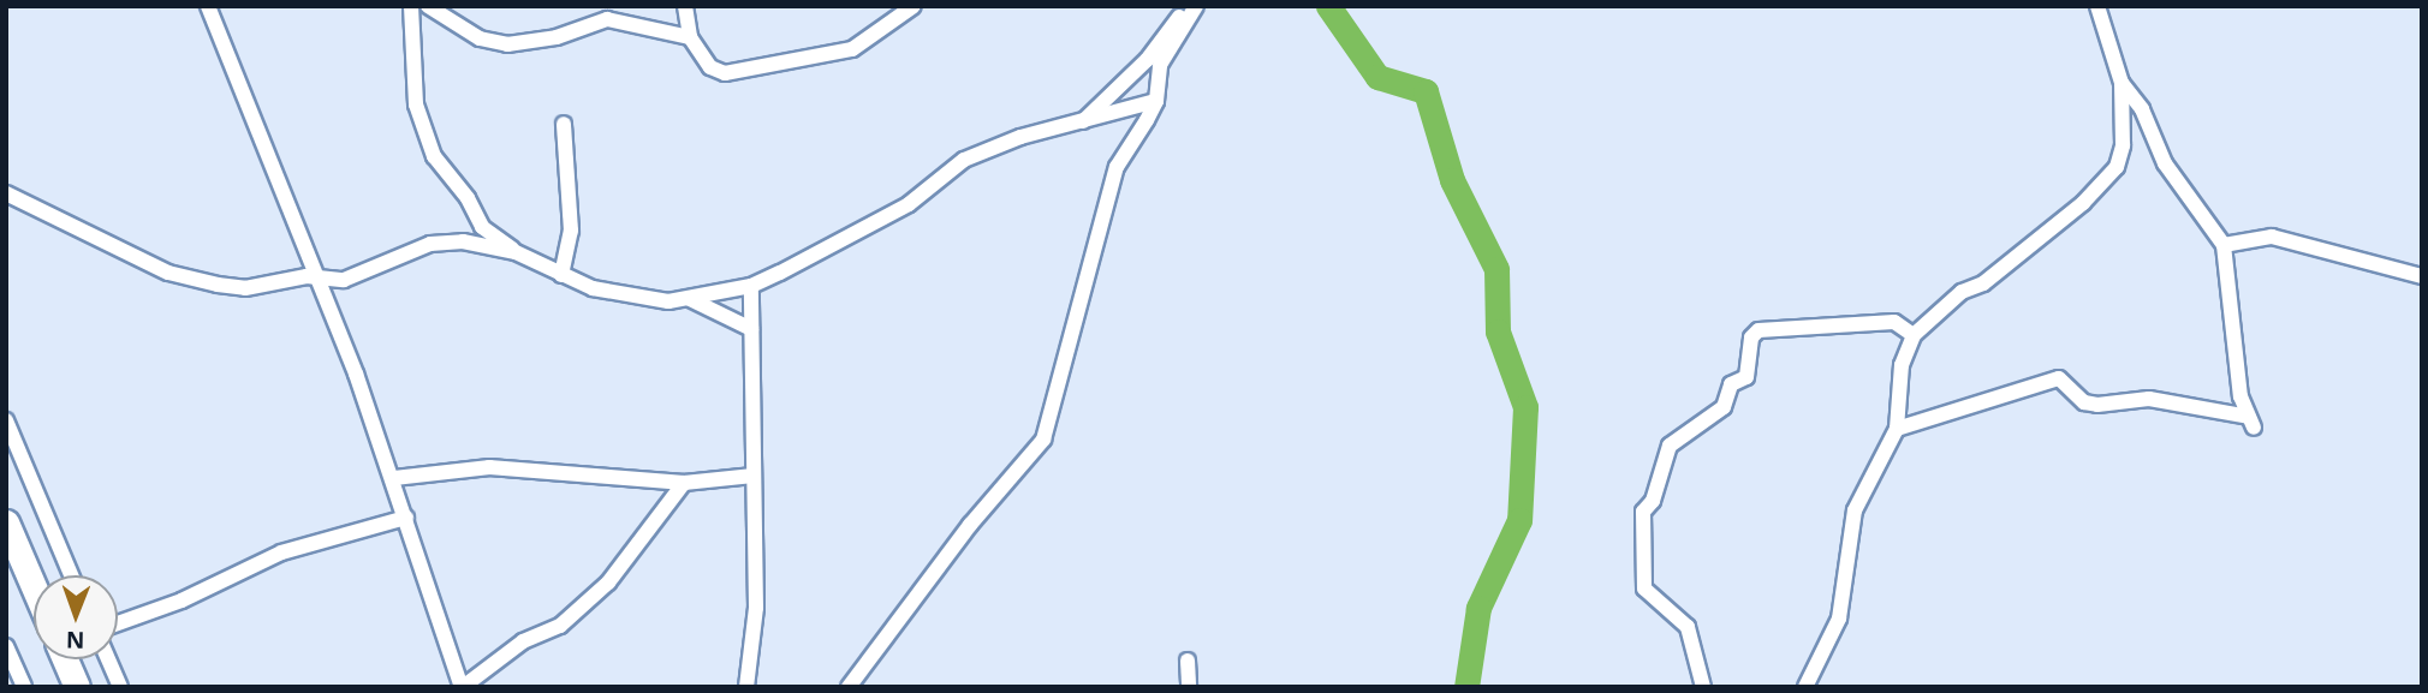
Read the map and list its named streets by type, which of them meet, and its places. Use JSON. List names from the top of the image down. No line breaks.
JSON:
{"north":"bottom"}
